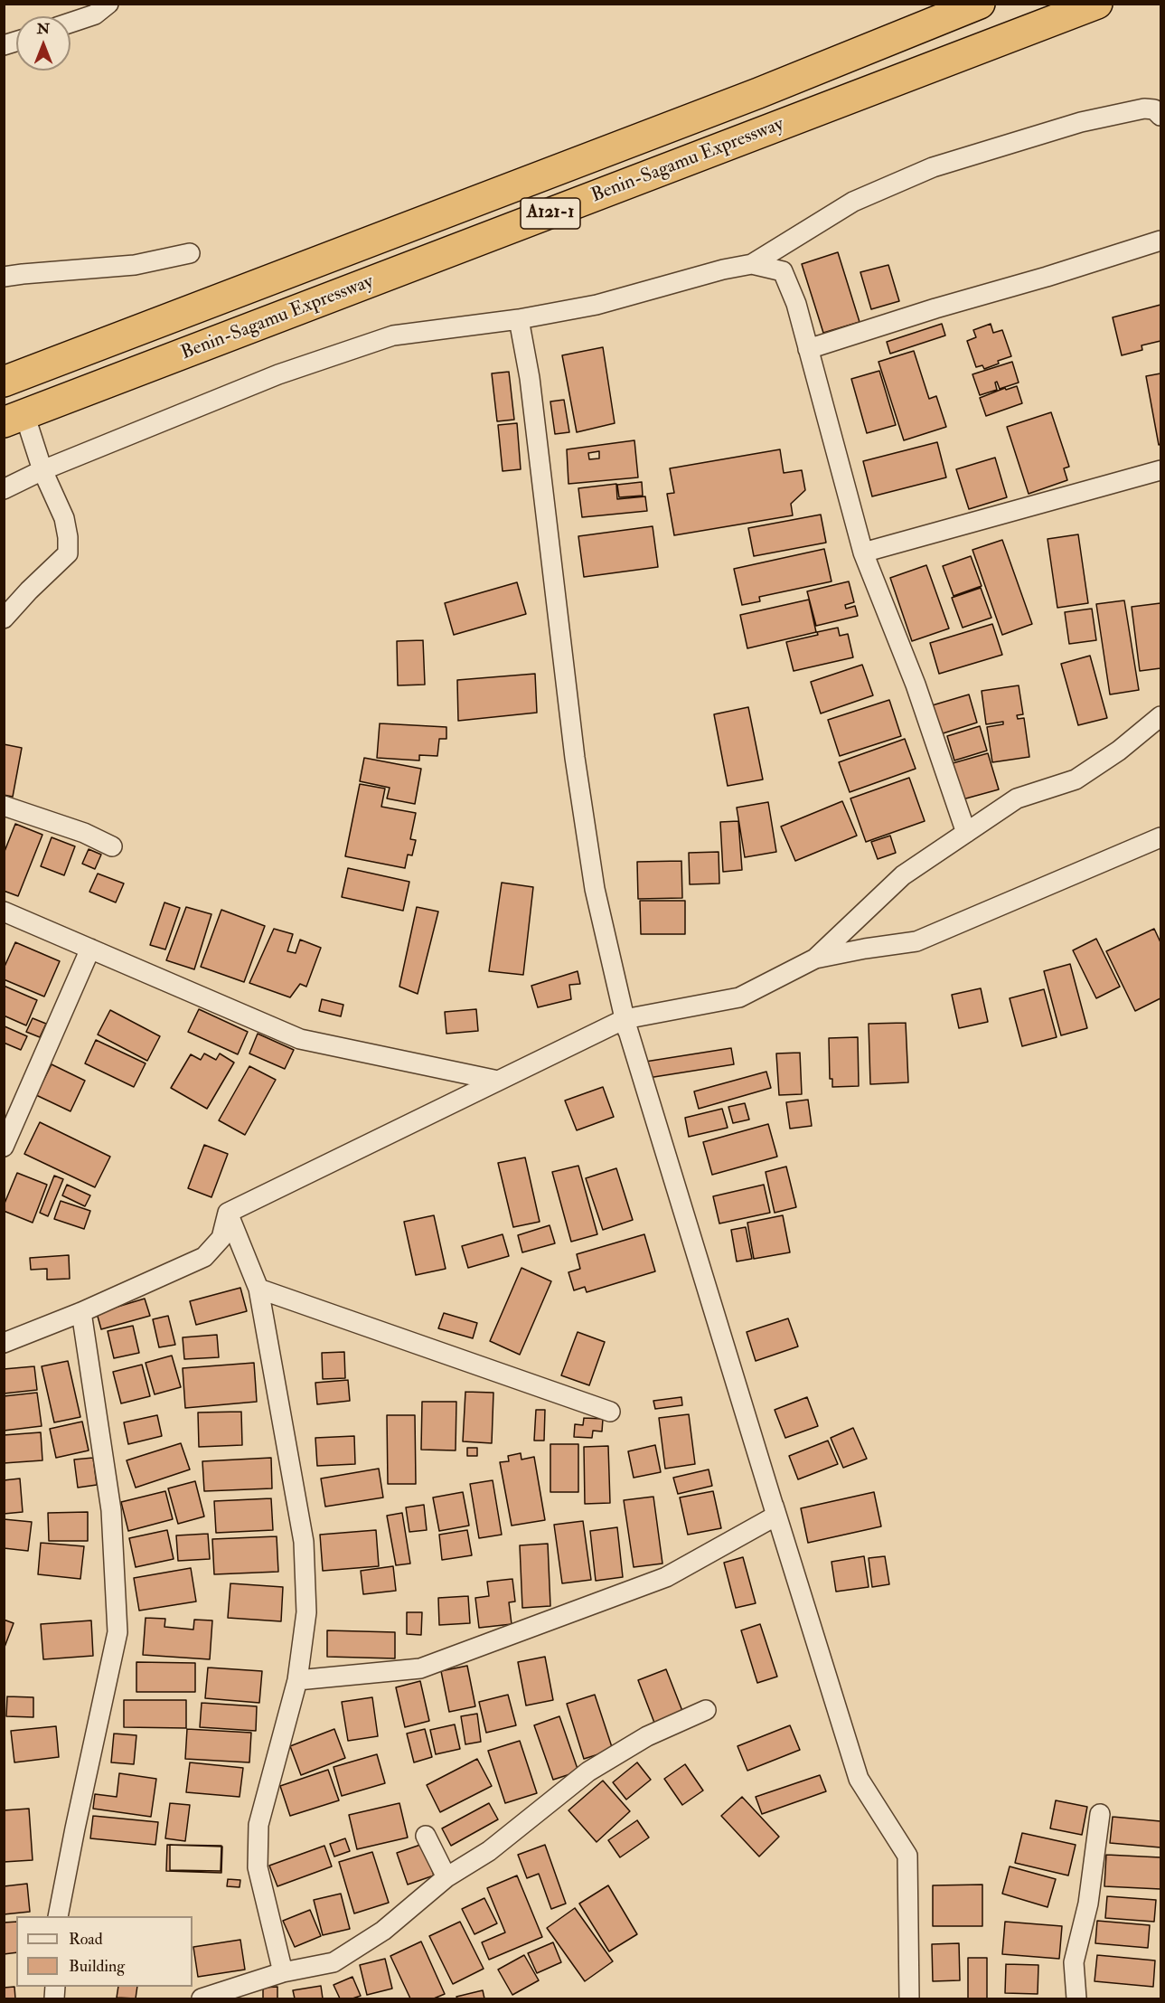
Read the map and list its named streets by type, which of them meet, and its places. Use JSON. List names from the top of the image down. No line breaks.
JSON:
{"streets":{"highway":["Benin-Sagamu Expressway","A121-1"]},"legend":["Road","Building"],"north":"top"}
